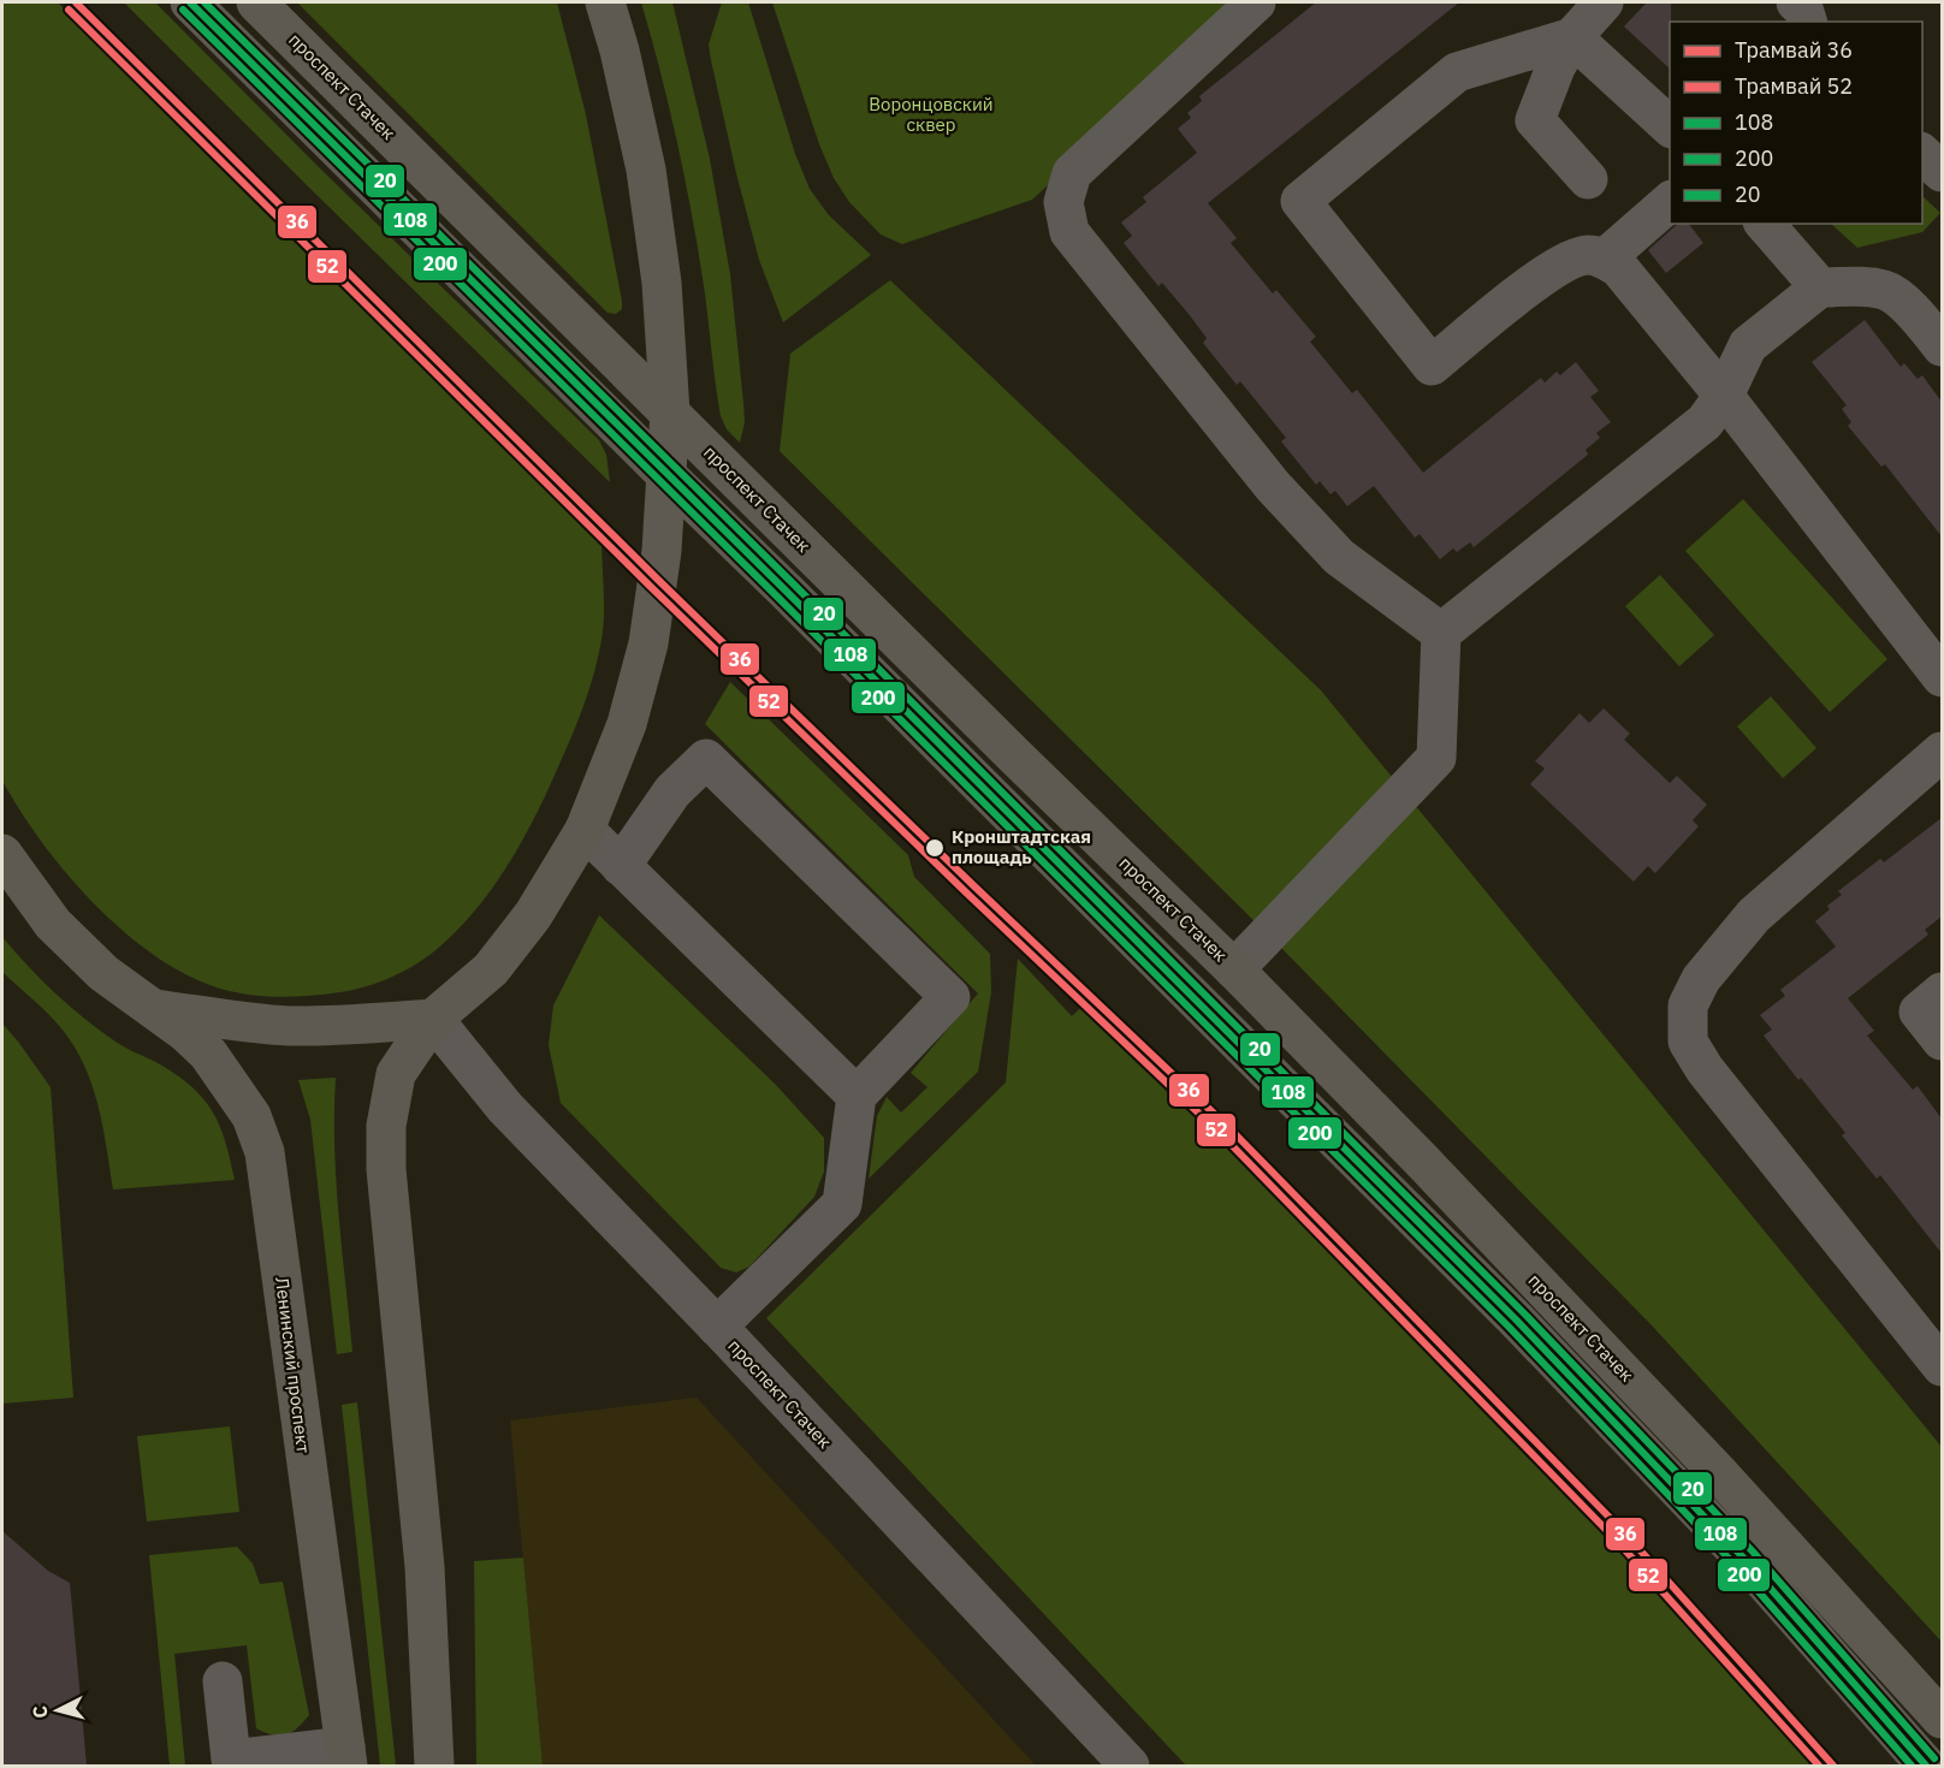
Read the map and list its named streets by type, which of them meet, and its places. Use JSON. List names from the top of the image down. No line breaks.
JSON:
{"streets":{"main road":["проспект Стачек","Ленинский проспект"]},"parks":["Воронцовский сквер"],"places":["Кронштадтская площадь"],"lines":["tram line 36","transit line 108","transit line 20","tram line 52","transit line 200"],"legend":["Трамвай 36","Трамвай 52","108","200","20"],"north":"left"}
